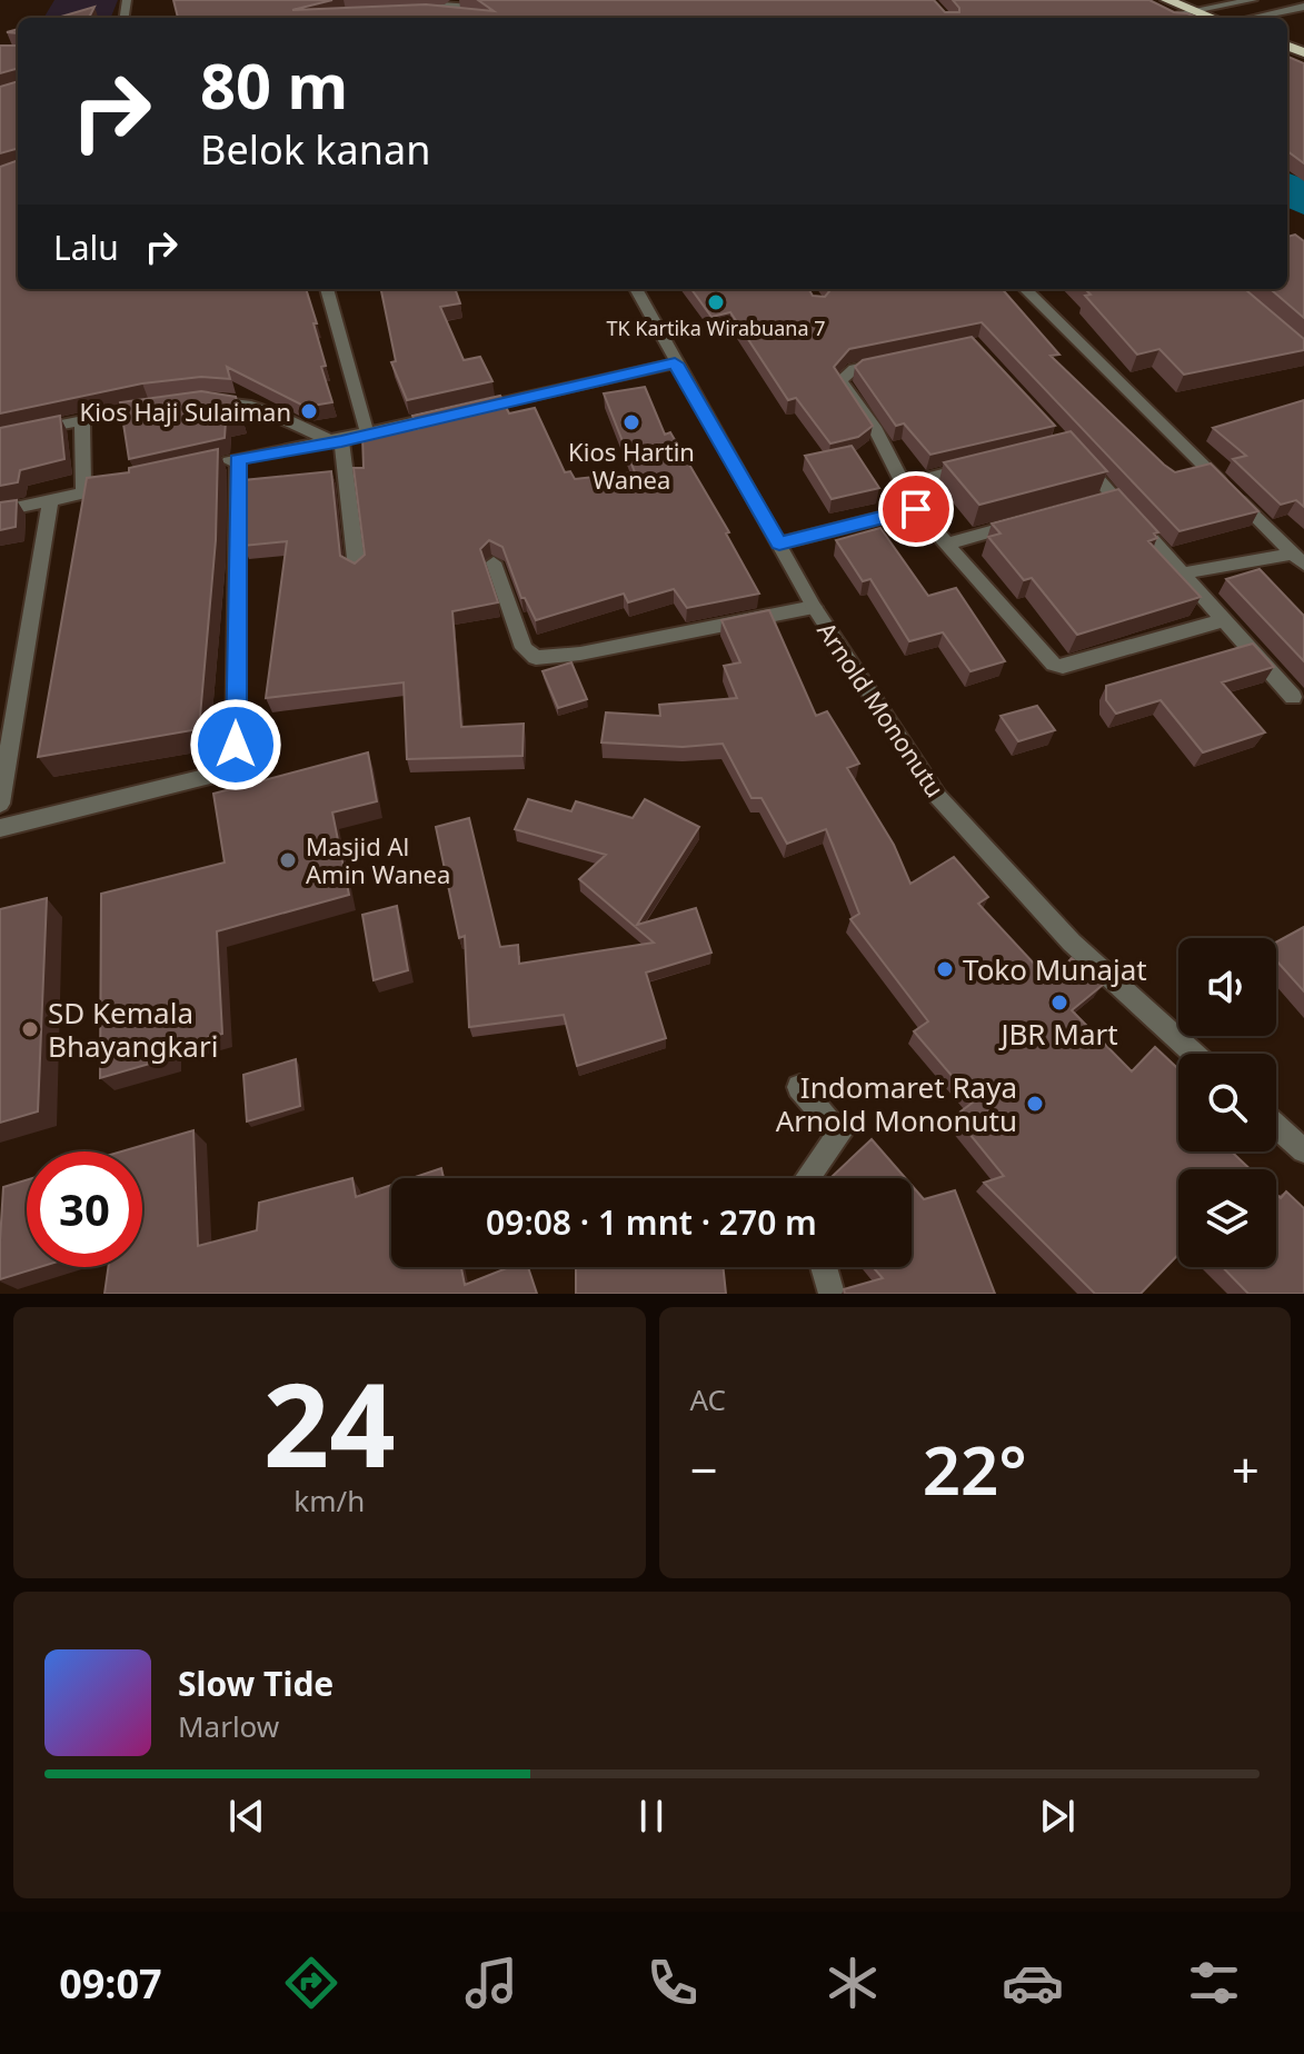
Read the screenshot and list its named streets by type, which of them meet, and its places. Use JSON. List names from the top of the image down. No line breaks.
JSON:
{"streets":{"street":["Arnold Mononutu"]},"places":["TK Kartika Wirabuana 7","Kios Haji Sulaiman","Kios Hartin Wanea","Masjid Al Amin Wanea","Toko Munajat","JBR Mart","SD Kemala Bhayangkari","Indomaret Raya Arnold Mononutu"],"page":{"turn":["80 m","Belok kanan"],"then":"Lalu","limit":"30","trip":"09:08 · 1 mnt · 270 m","tile":[["24","km/h"],"AC"],"heat":["−","22°","+"],"song":["Slow Tide","Marlow"],"tabs":"09:07"}}
